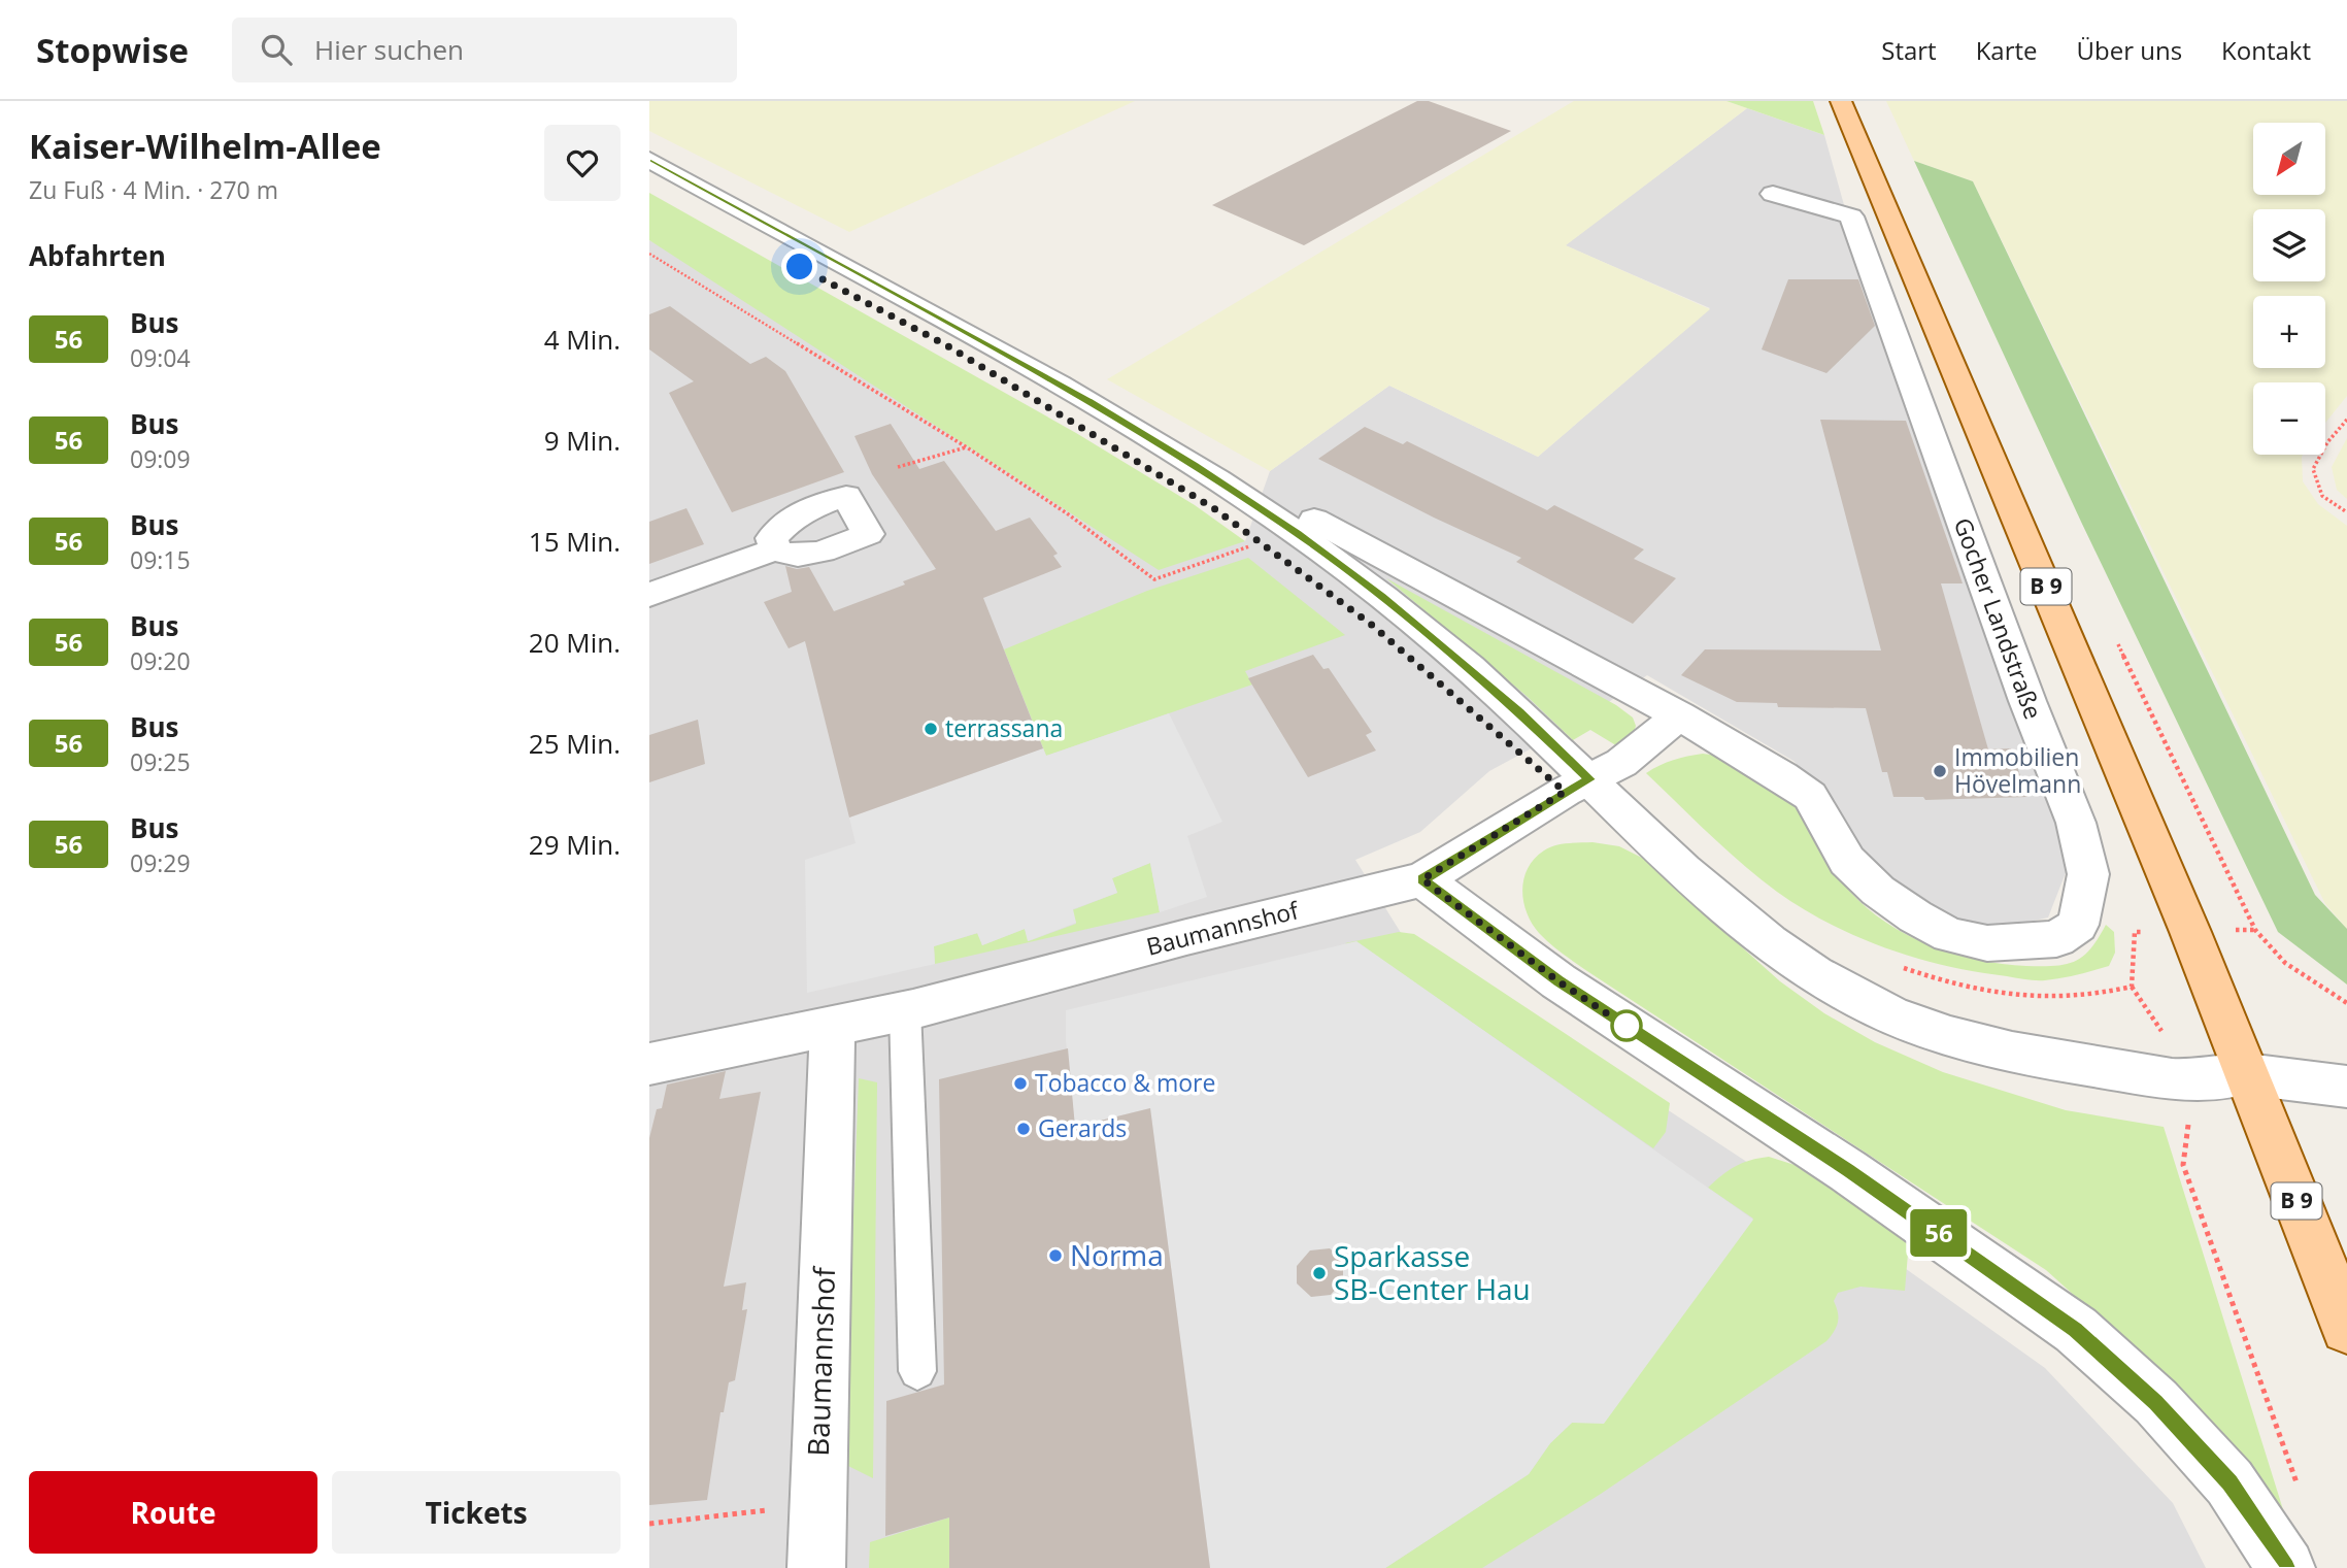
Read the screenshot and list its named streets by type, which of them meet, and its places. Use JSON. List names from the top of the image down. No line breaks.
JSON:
{"streets":{"main road":["B 9"],"street":["Gocher Landstraße","Baumannshof"]},"places":["terrassana","Immobilien Hövelmann","Tobacco & more","Gerards","Norma","Sparkasse SB-Center Hau"],"lines":["bus line 56"],"north":"bottom left","page":{"header":"Stopwise","search":"Hier suchen","nav":["Start","Karte","Über uns","Kontakt"],"heading":[["Kaiser-Wilhelm-Allee","Zu Fuß · 4 Min. · 270 m"],"Abfahrten"],"on_map":"56","map_buttons":["+","−"],"list":[{"mark":"56","name":"Bus","note":"09:04","value":"4 Min."},{"mark":"56","name":"Bus","note":"09:09","value":"9 Min."},{"mark":"56","name":"Bus","note":"09:15","value":"15 Min."},{"mark":"56","name":"Bus","note":"09:20","value":"20 Min."},{"mark":"56","name":"Bus","note":"09:25","value":"25 Min."},{"mark":"56","name":"Bus","note":"09:29","value":"29 Min."}],"buttons":["Route","Tickets"]}}
